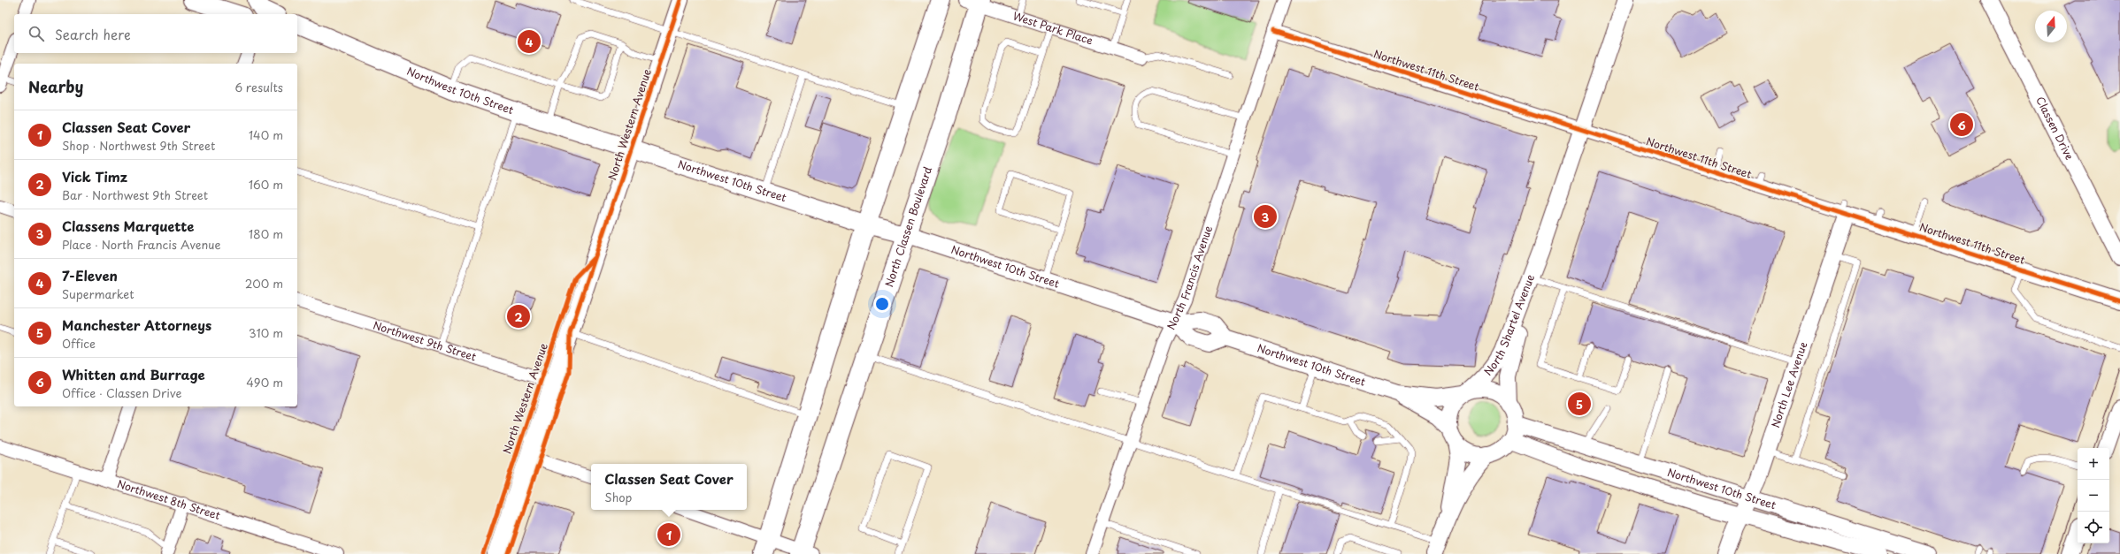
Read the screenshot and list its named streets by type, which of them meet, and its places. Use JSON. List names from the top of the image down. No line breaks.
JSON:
{"streets":{"main road":["Northwest 10th Street","North Western Avenue","North Classen Boulevard"],"street":["West Park Place","Northwest 11th Street","Classen Drive","North Francis Avenue","North Shartel Avenue","Northwest 9th Street","North Lee Avenue","Northwest 8th Street"]},"crossings":[["West Park Place","North Classen Boulevard"],["Northwest 11th Street","North Francis Avenue"],["Northwest 11th Street","North Shartel Avenue"],["Northwest 11th Street","North Lee Avenue"],["Northwest 10th Street","North Western Avenue"],["Northwest 10th Street","North Classen Boulevard"],["Northwest 10th Street","North Francis Avenue"],["Northwest 10th Street","North Shartel Avenue"],["Northwest 10th Street","North Lee Avenue"],["North Western Avenue","Northwest 9th Street"]],"north":"top","page":{"search":"Search here","pins":["4","6","3","2","5","1"],"heading":["Nearby","6 results"],"list":[{"mark":"1","name":"Classen Seat Cover","note":"Shop · Northwest 9th Street","value":"140 m"},{"mark":"2","name":"Vick Timz","note":"Bar · Northwest 9th Street","value":"160 m"},{"mark":"3","name":"Classens Marquette","note":"Place · North Francis Avenue","value":"180 m"},{"mark":"4","name":"7-Eleven","note":"Supermarket","value":"200 m"},{"mark":"5","name":"Manchester Attorneys","note":"Office","value":"310 m"},{"mark":"6","name":"Whitten and Burrage","note":"Office · Classen Drive","value":"490 m"}],"map_buttons":["+","−"],"popup":["Classen Seat Cover","Shop"]}}
